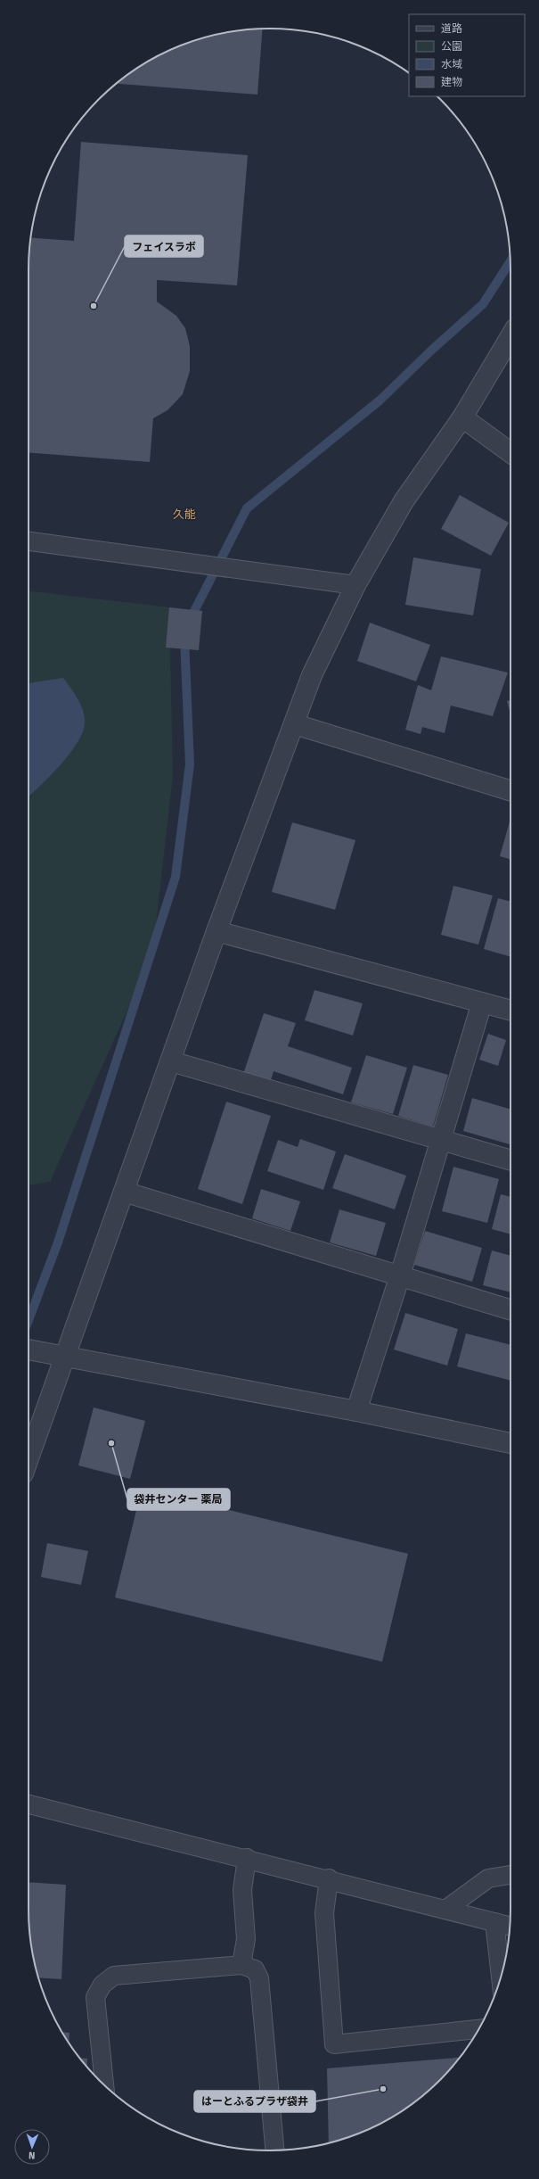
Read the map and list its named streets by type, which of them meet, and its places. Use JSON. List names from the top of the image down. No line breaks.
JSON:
{"districts":["久能"],"places":["フェイスラボ","袋井センター 薬局","はーとふるプラザ袋井"],"legend":["道路","公園","水域","建物"],"north":"bottom"}
